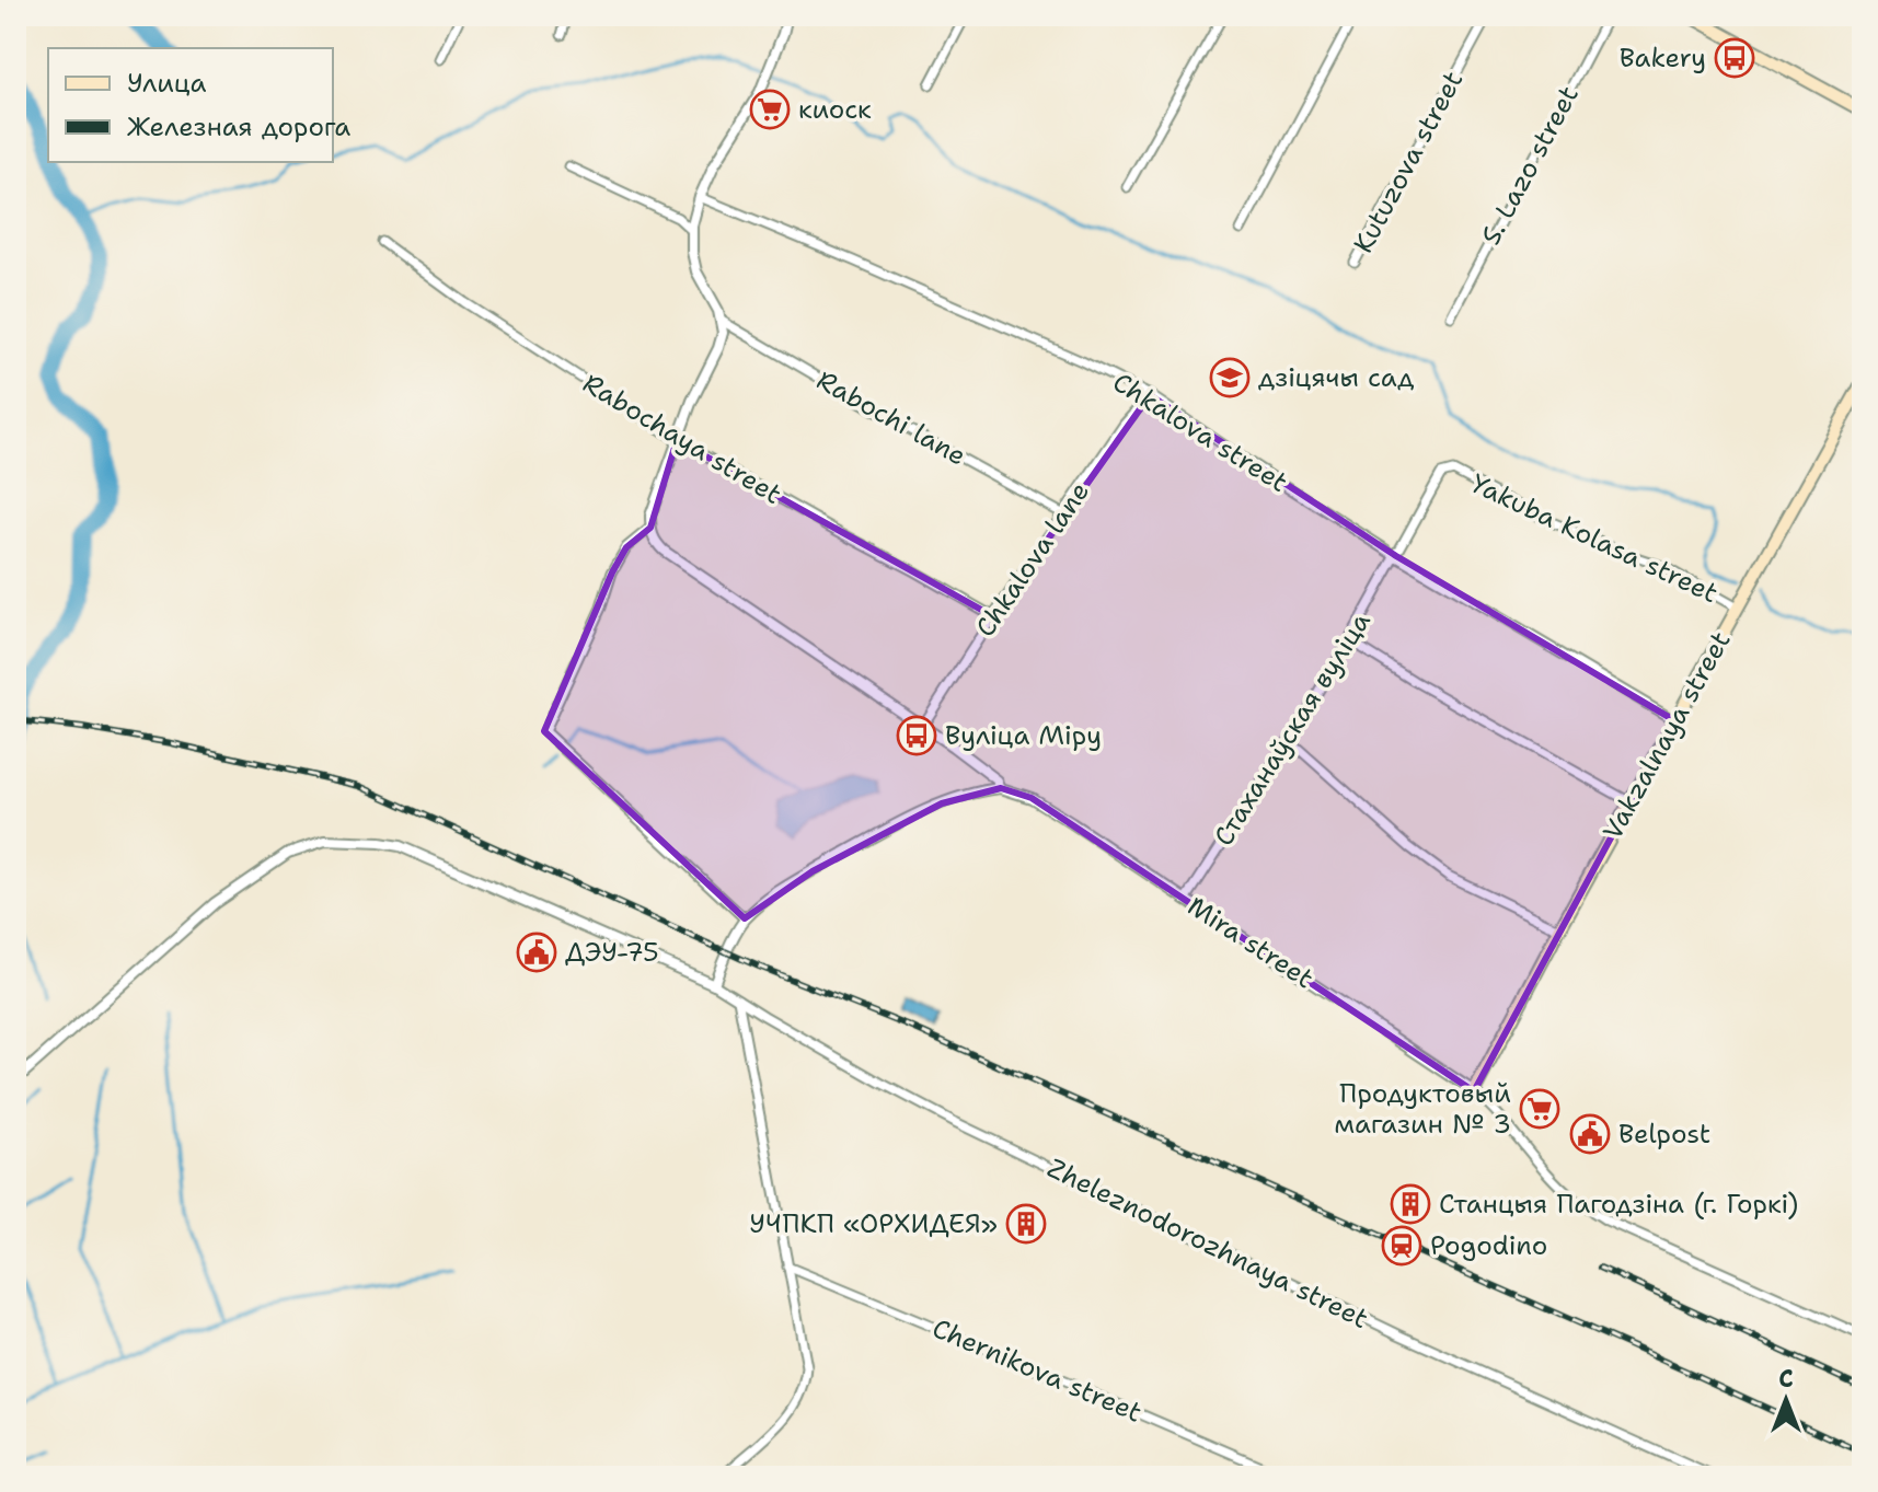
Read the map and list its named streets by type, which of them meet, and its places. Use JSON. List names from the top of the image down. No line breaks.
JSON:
{"streets":{"main road":["Vakzalnaya street"],"street":["Kutuzova street","S. Lazo street","Rabochi lane","Chkalova street","Rabochaya street","Yakuba Kolasa street","Chkalova lane","Стаханаўская вуліца","Mira street","Zheleznodorozhnaya street","Chernikova street"]},"crossings":[["Rabochi lane","Chkalova lane"],["Chkalova street","Yakuba Kolasa street"],["Chkalova street","Chkalova lane"],["Chkalova street","Стаханаўская вуліца"],["Chkalova street","Vakzalnaya street"],["Rabochaya street","Chkalova lane"],["Yakuba Kolasa street","Стаханаўская вуліца"],["Yakuba Kolasa street","Vakzalnaya street"],["Chkalova lane","Mira street"],["Стаханаўская вуліца","Mira street"],["Vakzalnaya street","Mira street"]],"places":{"bus stop":["Bakery","Вуліца Міру"],"supermarket":["киоск","Продуктовый магазин № 3"],"school or university":["дзіцячы сад"],"public building":["ДЭУ-75","Belpost"],"building":["Станцыя Пагодзіна (г. Горкі)","УЧПКП «ОРХИДЕЯ»"],"station":["Pogodino"]},"legend":["Улица","Железная дорога"],"north":"top"}
